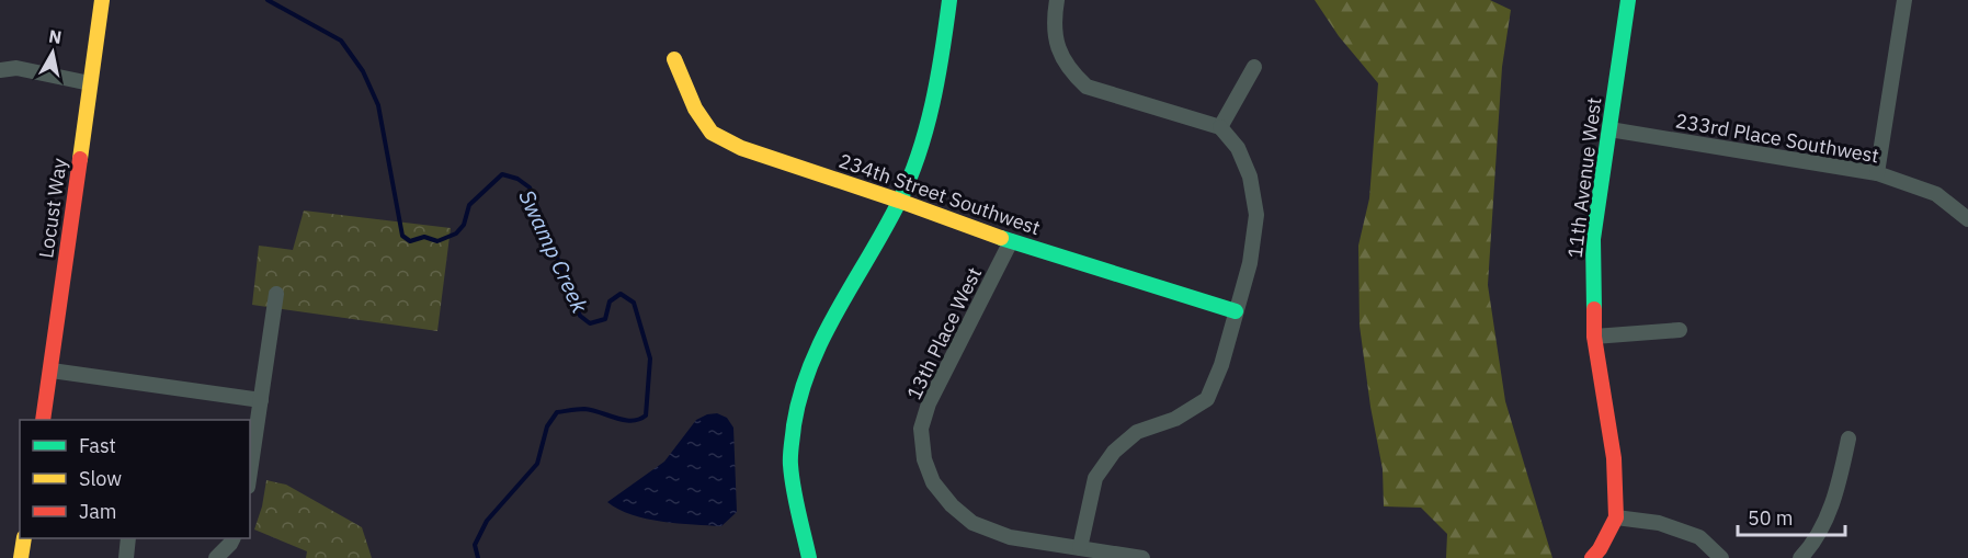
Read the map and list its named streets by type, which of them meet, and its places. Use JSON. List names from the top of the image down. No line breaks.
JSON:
{"streets":{"street":["233rd Place Southwest","11th Avenue West","234th Street Southwest","Locust Way","13th Place West"]},"crossings":[["233rd Place Southwest","11th Avenue West"],["234th Street Southwest","13th Place West"]],"water":["Swamp Creek"],"legend":["Fast","Slow","Jam"],"scale_bar":"50 m","north":"top"}
